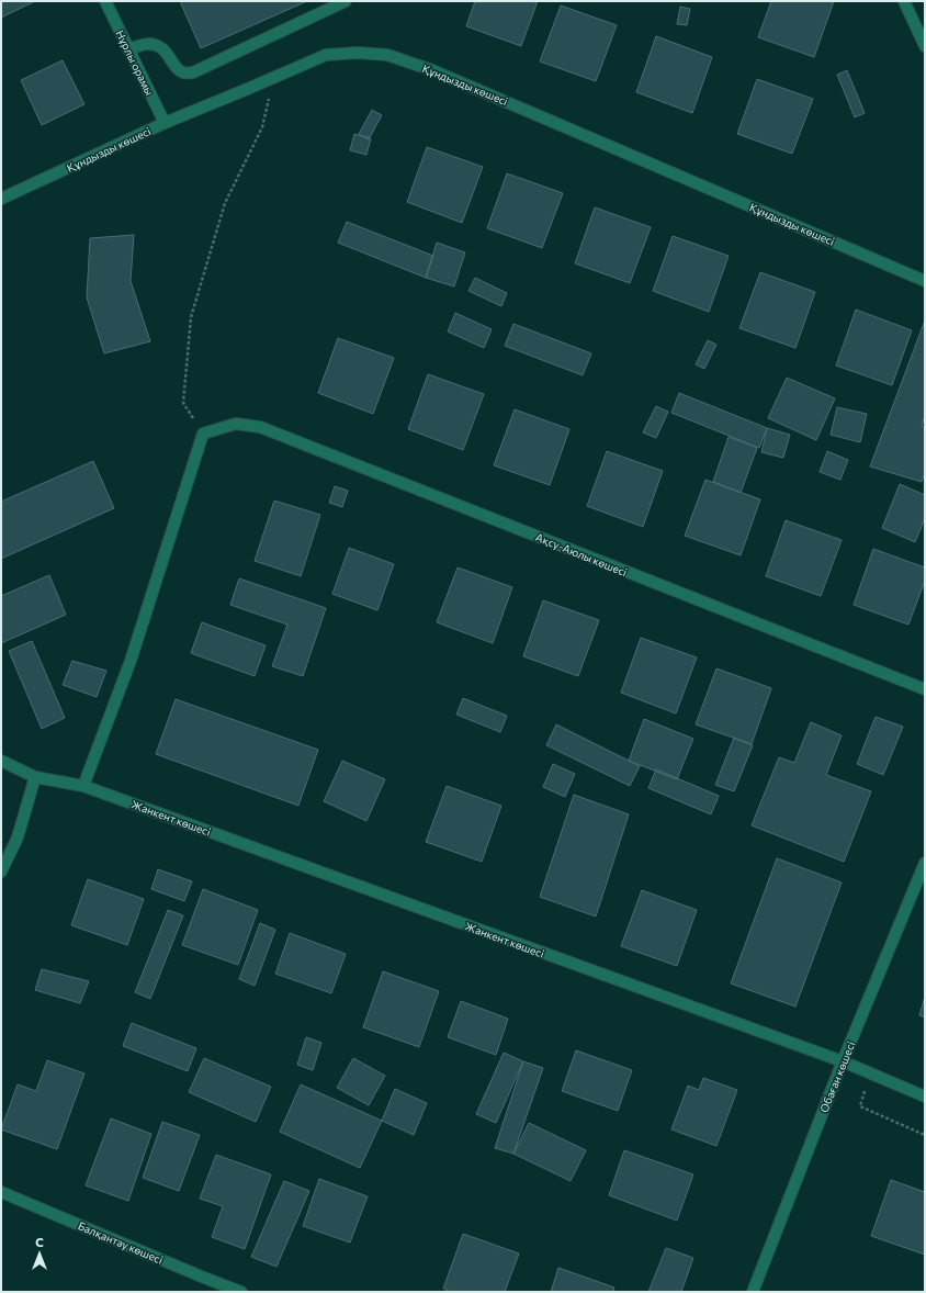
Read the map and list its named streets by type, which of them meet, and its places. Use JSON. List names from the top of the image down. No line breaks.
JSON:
{"streets":{"street":["Нұрлы орамы","Құндызды көшесі","Ақсу-Аюлы көшесі","Жанкент көшесі","Обаған көшесі","Балқантау көшесі"]},"crossings":[["Нұрлы орамы","Құндызды көшесі"],["Жанкент көшесі","Обаған көшесі"]],"north":"top"}
